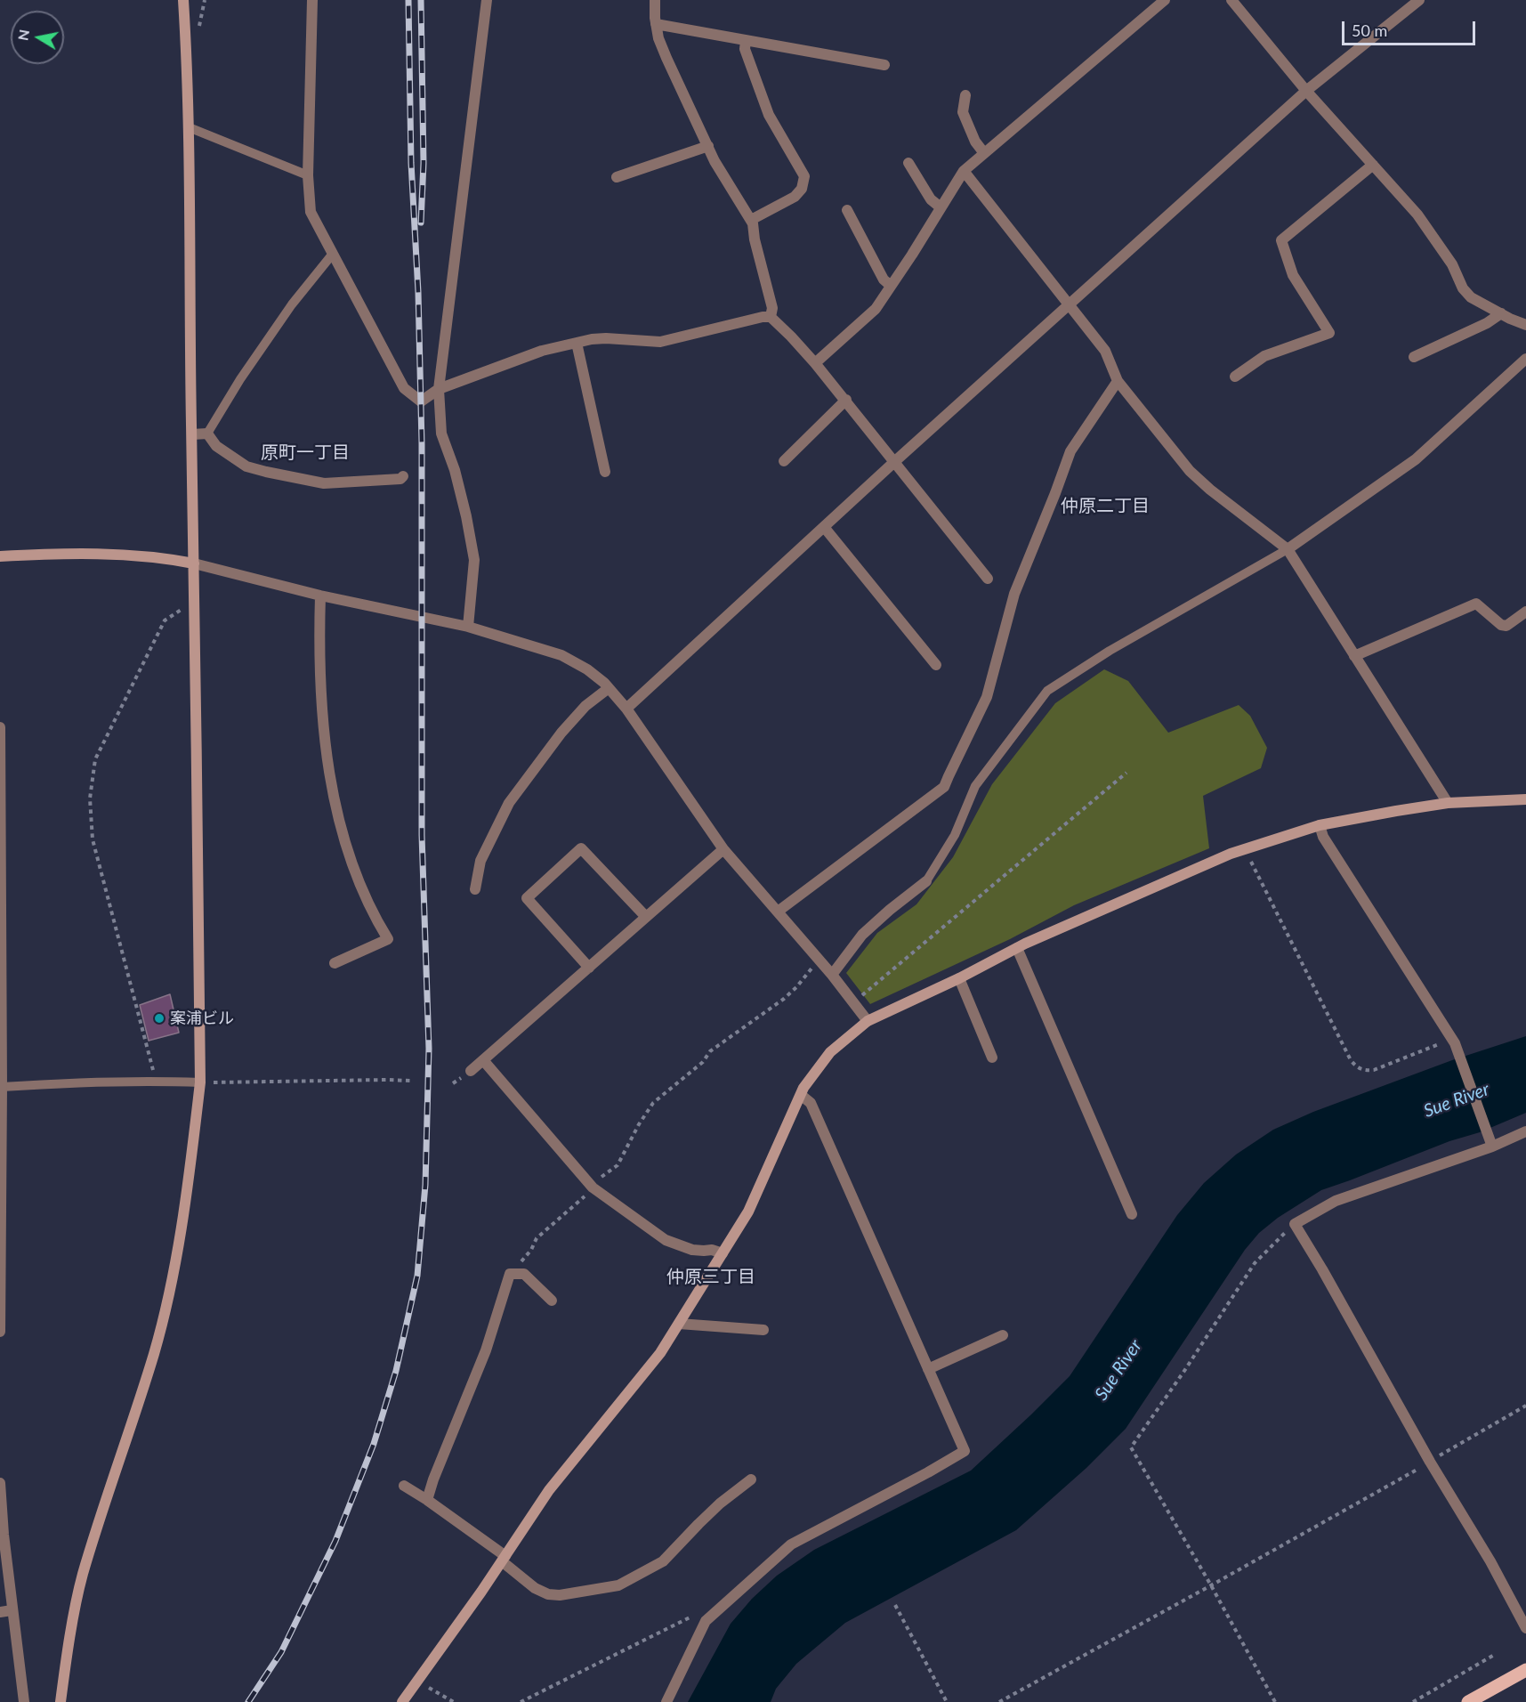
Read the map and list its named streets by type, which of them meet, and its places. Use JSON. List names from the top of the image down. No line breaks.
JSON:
{"districts":["原町一丁目","仲原二丁目","仲原三丁目"],"water":["Sue River"],"places":["案浦ビル"],"scale_bar":"50 m","north":"left"}
